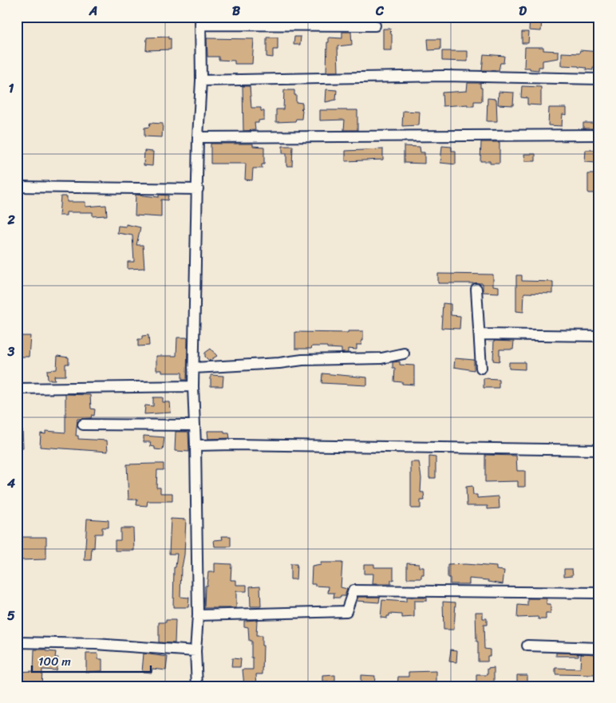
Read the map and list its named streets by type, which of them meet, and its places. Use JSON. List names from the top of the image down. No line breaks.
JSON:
{"scale_bar":"100 m","grid":{"columns":["A","B","C","D"],"rows":["1","2","3","4","5"]}}
